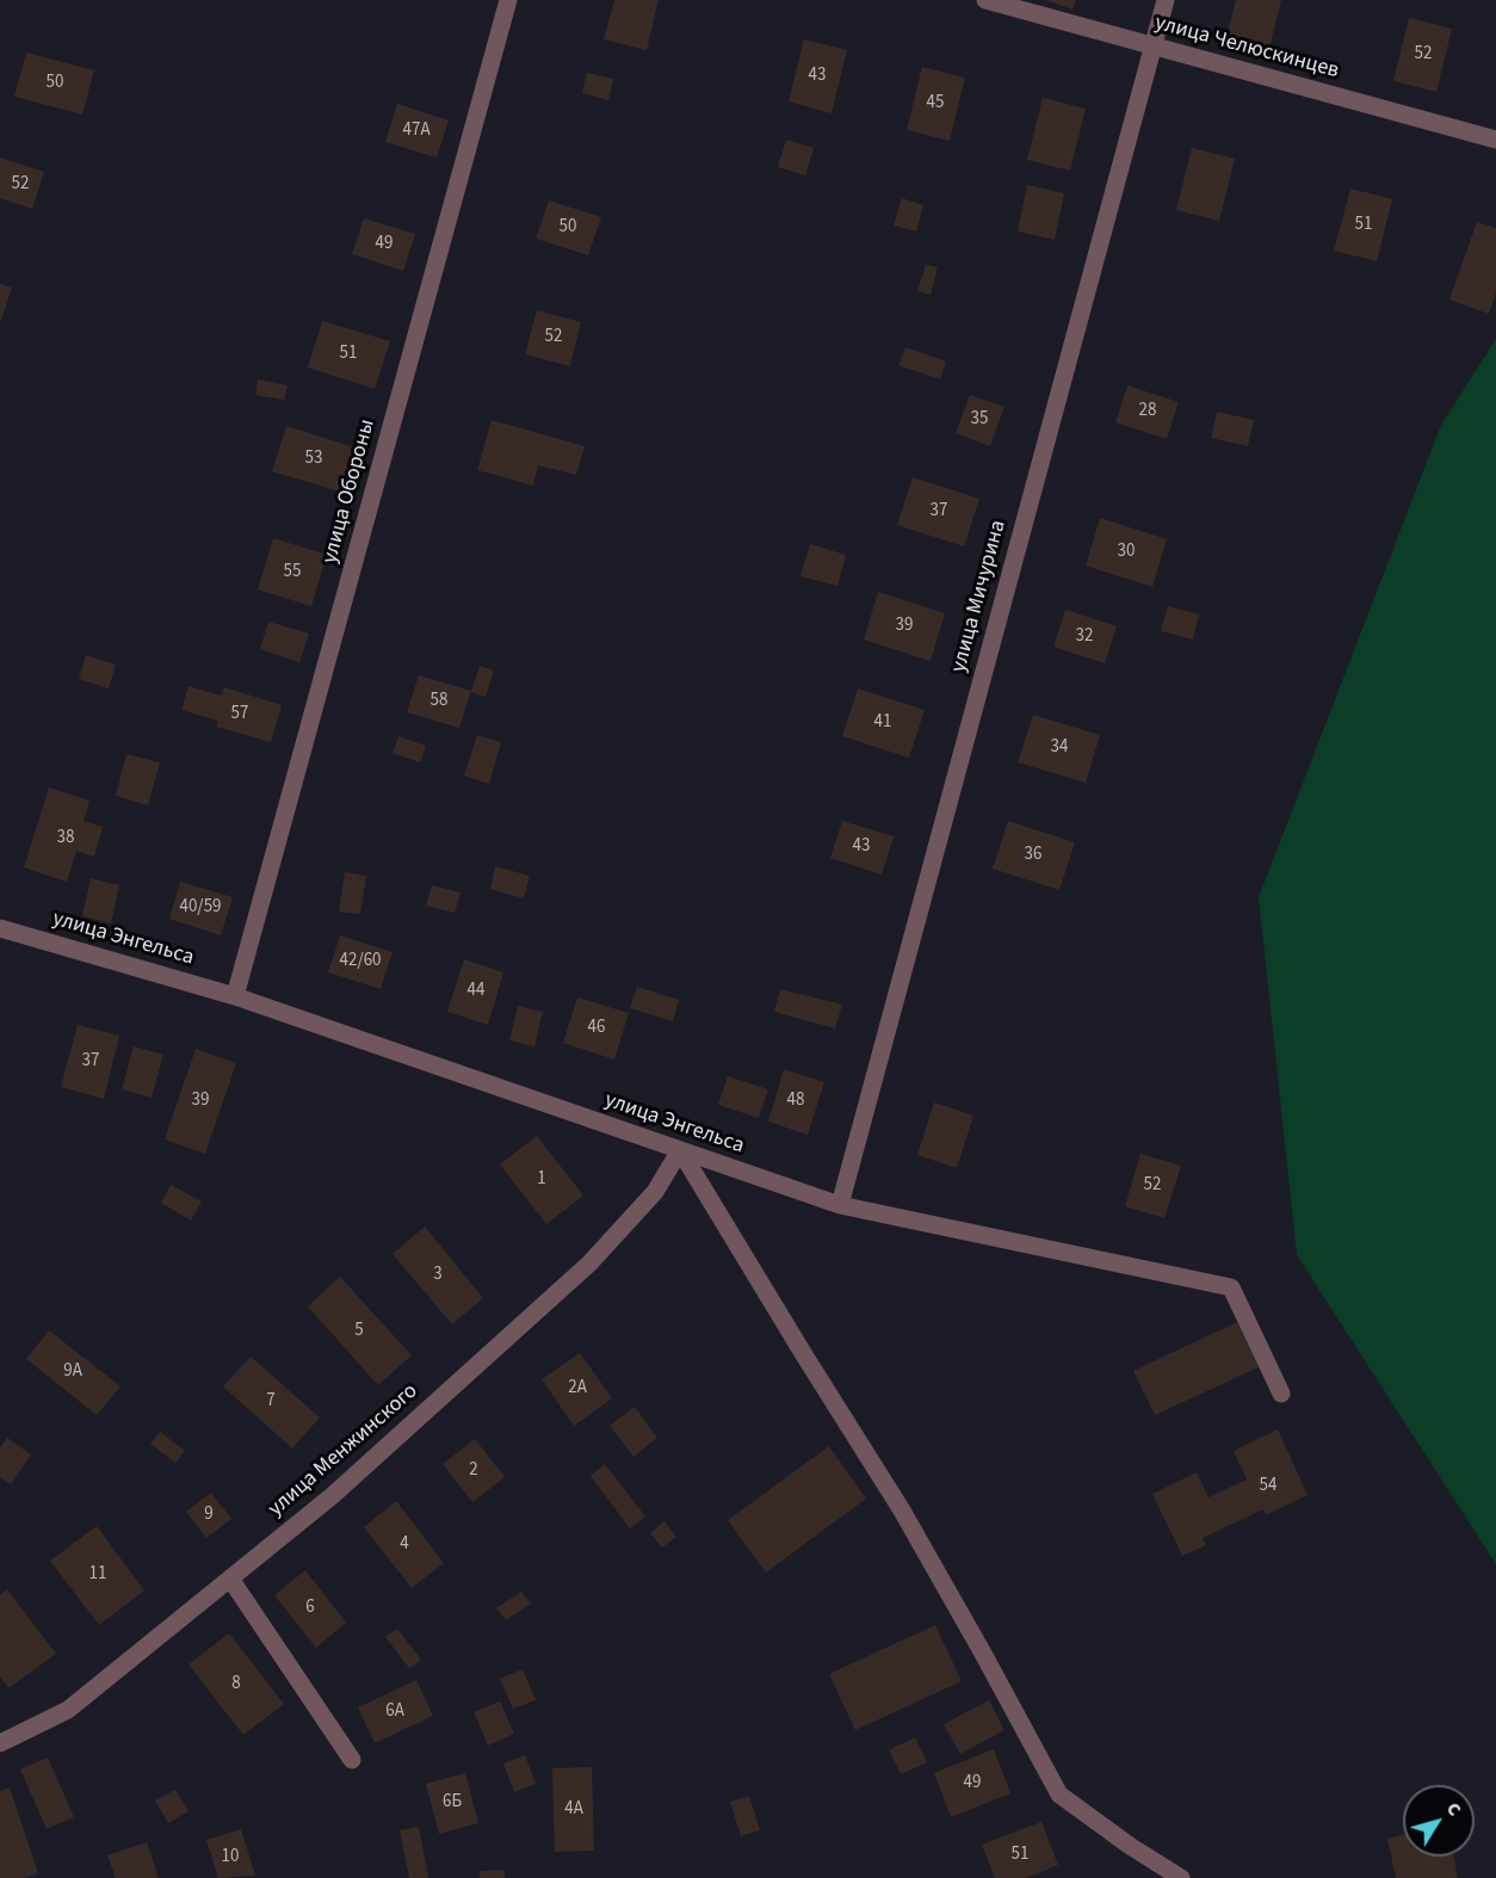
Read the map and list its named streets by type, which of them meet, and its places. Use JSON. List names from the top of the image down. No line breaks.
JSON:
{"streets":{"street":["улица Челюскинцев","улица Обороны","улица Мичурина","улица Энгельса","улица Менжинского"]},"crossings":[["улица Челюскинцев","улица Мичурина"],["улица Обороны","улица Энгельса"],["улица Мичурина","улица Энгельса"],["улица Энгельса","улица Менжинского"]],"house_numbers":["52","43","50","45","47А","52","51","50","49","52","51","28","35","53","37","30","55","39","32","58","57","41","34","38","43","36","40/59","42/60","44","46","37","39","48","1","52","3","5","9А","2А","7","2","54","9","4","11","6","8","6А","49","6Б","4А","51","10"],"north":"top right"}
